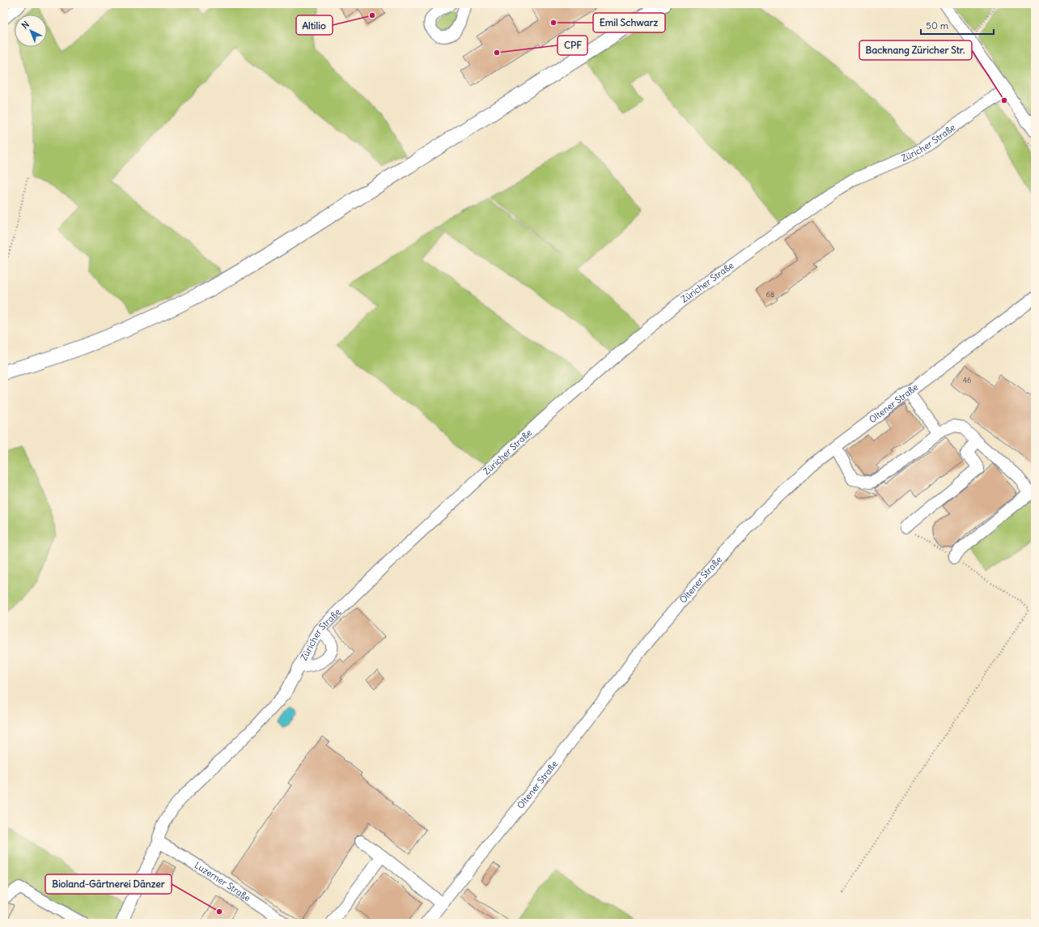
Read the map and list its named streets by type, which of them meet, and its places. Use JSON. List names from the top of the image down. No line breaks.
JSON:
{"streets":{"street":["Züricher Straße","Oltener Straße","Luzerner Straße"]},"crossings":[["Züricher Straße","Luzerner Straße"]],"places":["Altilio","Emil Schwarz","CPF","Backnang Züricher Str.","Bioland-Gärtnerei Dänzer"],"house_numbers":["68","46"],"scale_bar":"50 m","north":"top left"}
